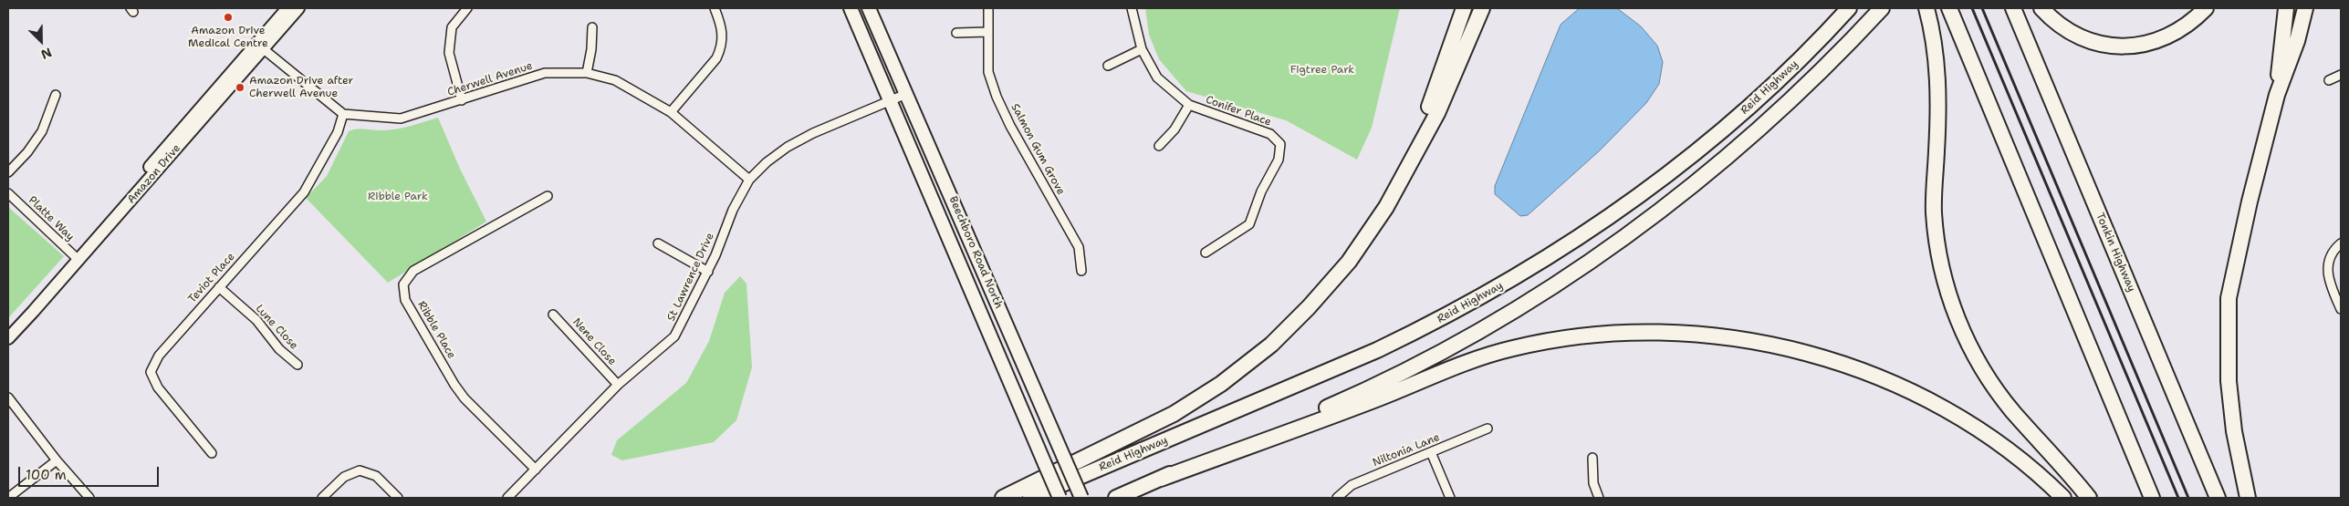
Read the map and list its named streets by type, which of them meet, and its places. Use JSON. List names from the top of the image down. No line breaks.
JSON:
{"streets":{"highway":["Reid Highway","Tonkin Highway"],"main road":["Beechboro Road North"],"street":["Cherwell Avenue","Conifer Place","Salmon Gum Grove","Amazon Drive","Platte Way","St Lawrence Drive","Teviot Place","Lune Close","Ribble Place","Nene Close","Niltonia Lane"]},"crossings":[["Cherwell Avenue","St Lawrence Drive"],["Cherwell Avenue","Teviot Place"],["Amazon Drive","Platte Way"],["Beechboro Road North","St Lawrence Drive"],["St Lawrence Drive","Ribble Place"],["St Lawrence Drive","Nene Close"],["Teviot Place","Lune Close"]],"parks":["Figtree Park","Ribble Park"],"places":["Amazon Drive Medical Centre","Amazon Drive after Cherwell Avenue"],"scale_bar":"100 m","north":"bottom right"}
